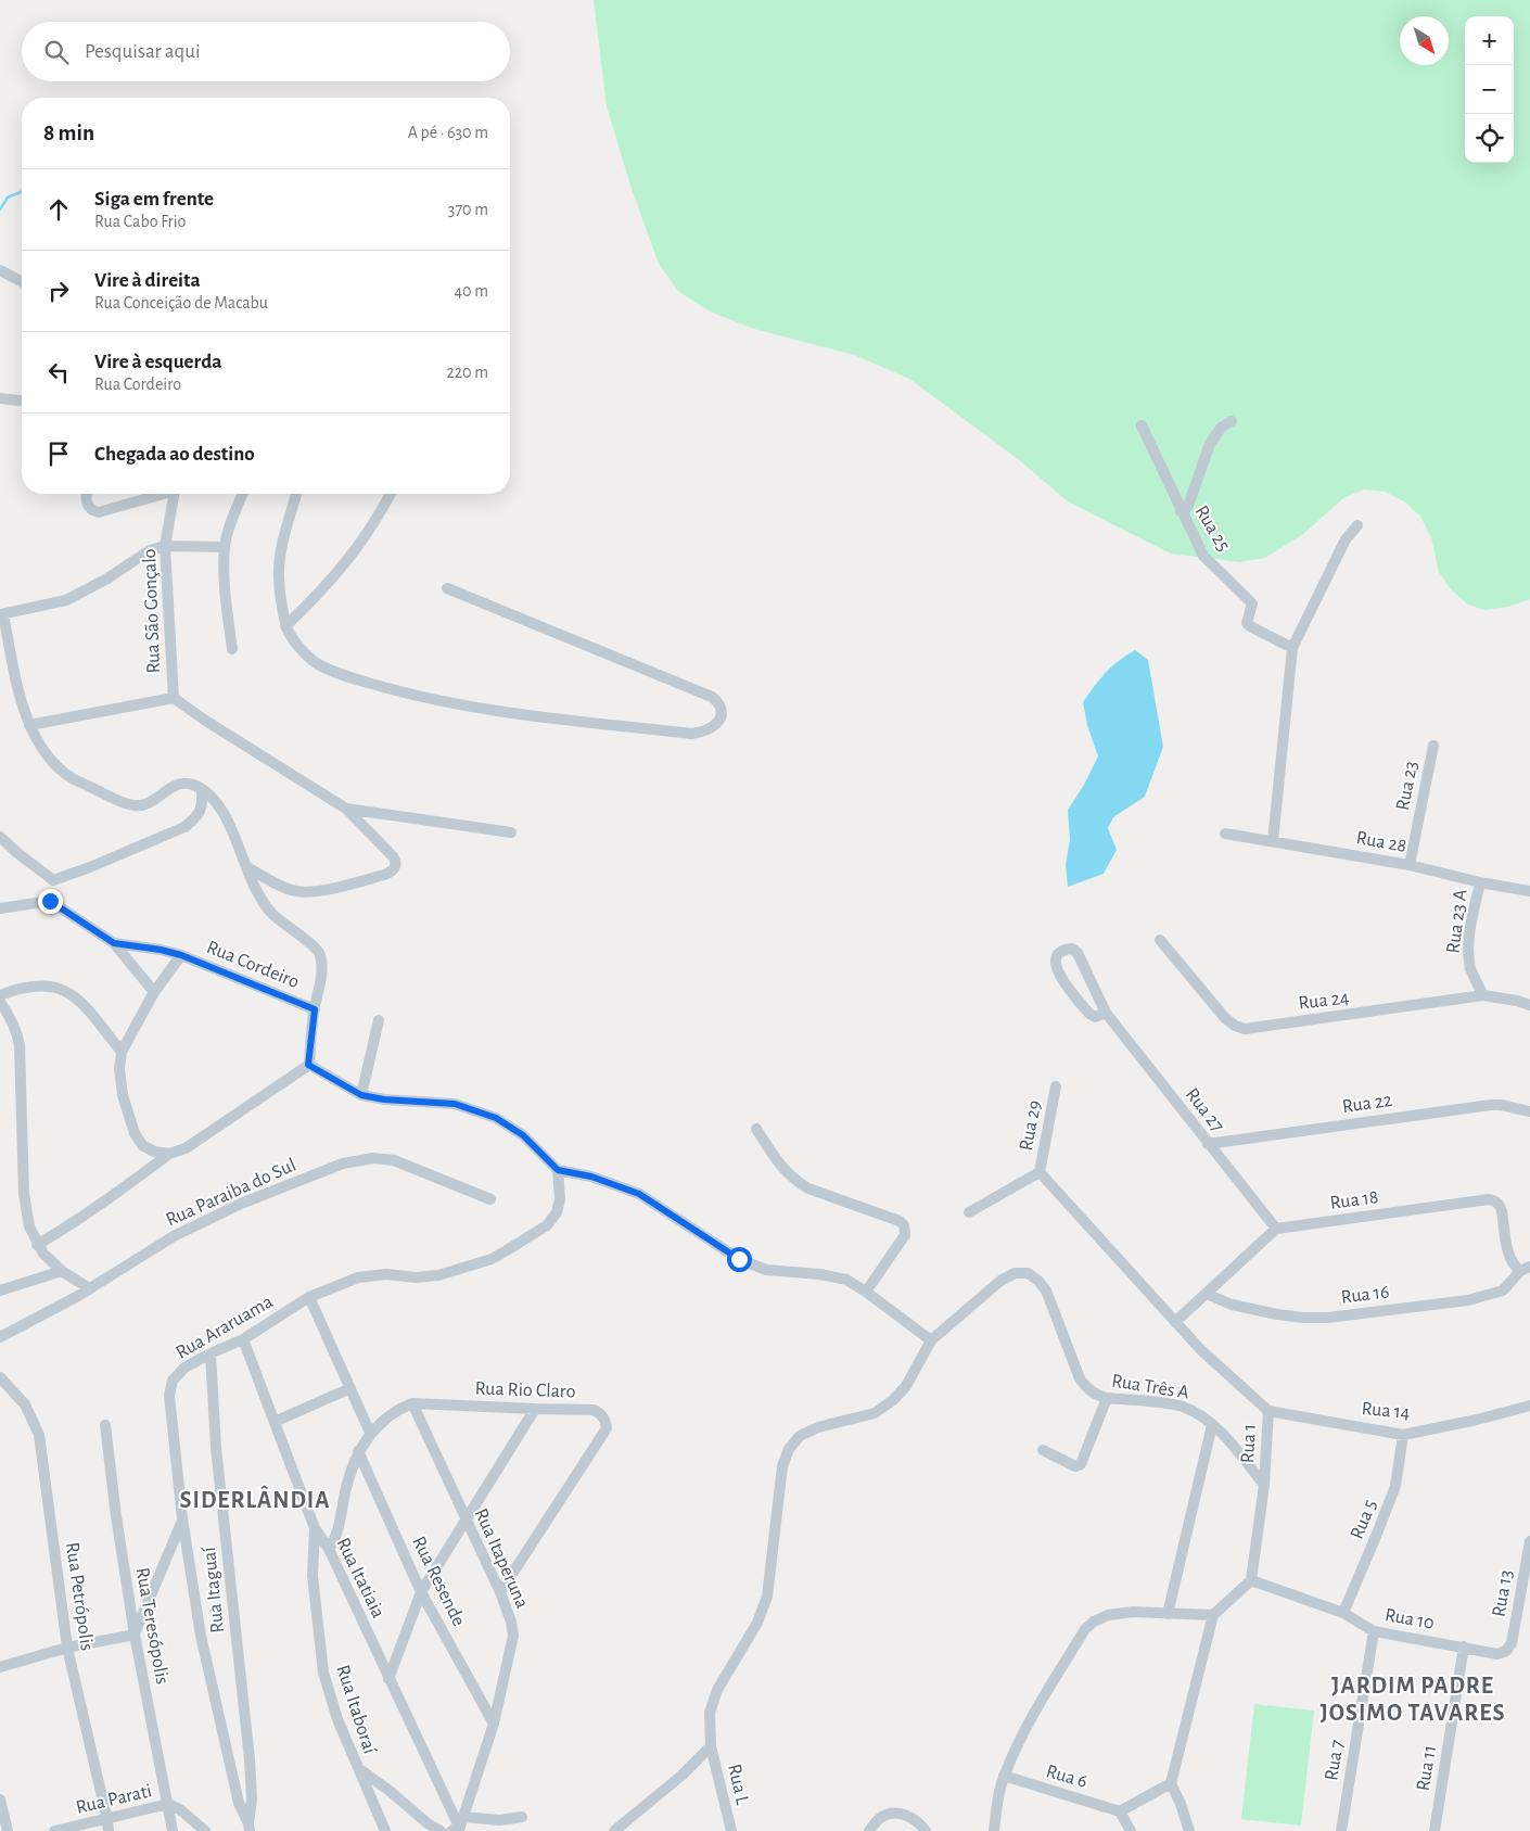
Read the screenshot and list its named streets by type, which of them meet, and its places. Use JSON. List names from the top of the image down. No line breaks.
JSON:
{"streets":{"street":["Rua 25","Rua São Gonçalo","Rua 23","Rua 28","Rua 23 A","Rua Cordeiro","Rua 24","Rua 22","Rua 27","Rua 29","Rua Paraiba do Sul","Rua 18","Rua 16","Rua Araruama","Rua Três A","Rua Rio Claro","Rua 14","Rua 1","Rua 5","Rua Itaperuna","Rua Itatiaia","Rua Resende","Rua Itaguaí","Rua 13","Rua Petrópolis","Rua 10","Rua Teresópolis","Rua Itaboraí","Rua 7","Rua 11","Rua 6","Rua L","Rua Parati"]},"crossings":[["Rua 23","Rua 28"],["Rua 28","Rua 23 A"],["Rua 23 A","Rua 24"],["Rua 22","Rua 27"],["Rua 27","Rua 18"],["Rua 29","Rua 1"],["Rua 18","Rua 16"],["Rua Araruama","Rua Itatiaia"],["Rua Araruama","Rua Itaguaí"],["Rua Três A","Rua 1"],["Rua Três A","Rua L"],["Rua Rio Claro","Rua Itaperuna"],["Rua 14","Rua 1"],["Rua 14","Rua 5"],["Rua 1","Rua 10"],["Rua 5","Rua 10"],["Rua Itaperuna","Rua Itatiaia"],["Rua Itaperuna","Rua Resende"],["Rua Itatiaia","Rua Itaboraí"],["Rua 13","Rua 10"],["Rua Petrópolis","Rua Parati"],["Rua 10","Rua 7"],["Rua 10","Rua 11"],["Rua Teresópolis","Rua Parati"]],"districts":["SIDERLÂNDIA","JARDIM PADRE JOSIMO TAVARES"],"north":"bottom right","page":{"map_buttons":["+","−"],"search":"Pesquisar aqui","heading":["8 min","A pé · 630 m"],"list":[["Siga em frente","Rua Cabo Frio","370 m"],["Vire à direita","Rua Conceição de Macabu","40 m"],["Vire à esquerda","Rua Cordeiro","220 m"],"Chegada ao destino"]}}
